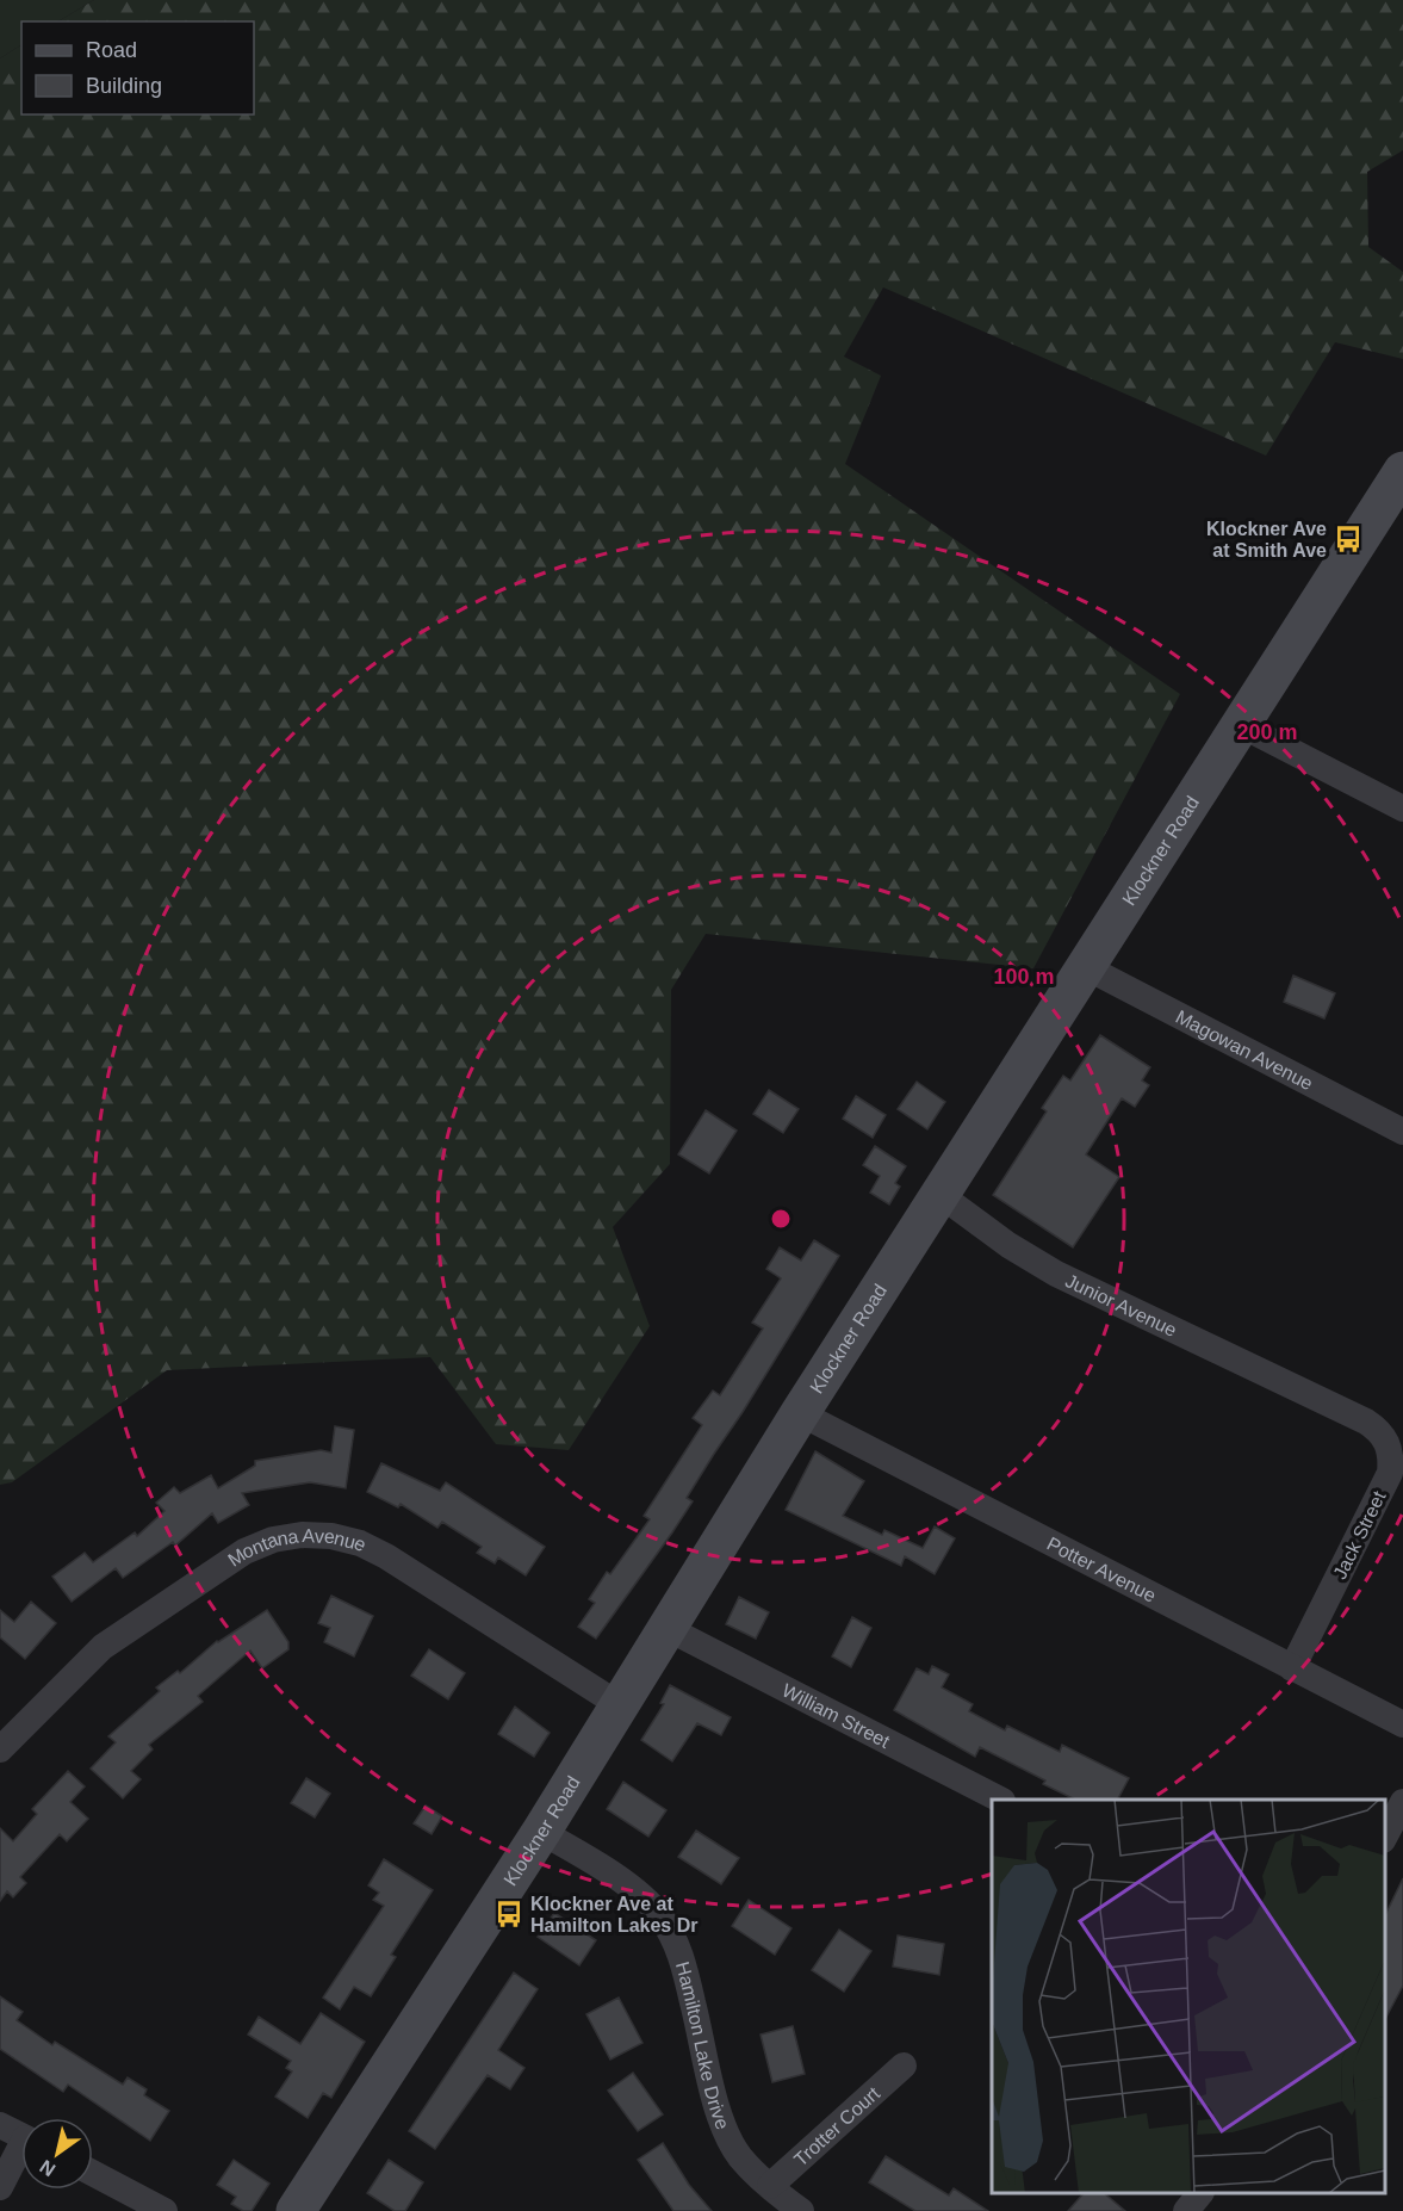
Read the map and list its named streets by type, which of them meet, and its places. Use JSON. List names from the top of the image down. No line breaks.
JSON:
{"streets":{"main road":["Klockner Road"],"street":["Magowan Avenue","Junior Avenue","Jack Street","Montana Avenue","Potter Avenue","William Street","Hamilton Lake Drive","Trotter Court"]},"crossings":[["Klockner Road","Magowan Avenue"],["Klockner Road","Junior Avenue"],["Klockner Road","Montana Avenue"],["Klockner Road","Potter Avenue"],["Klockner Road","William Street"],["Klockner Road","Hamilton Lake Drive"],["Junior Avenue","Jack Street"],["Jack Street","Potter Avenue"],["Hamilton Lake Drive","Trotter Court"]],"places":{"bus stop":["Klockner Ave at Smith Ave","Klockner Ave at Hamilton Lakes Dr"]},"legend":["Road","Building"],"north":"bottom left","rings":["200 m","100 m"]}
